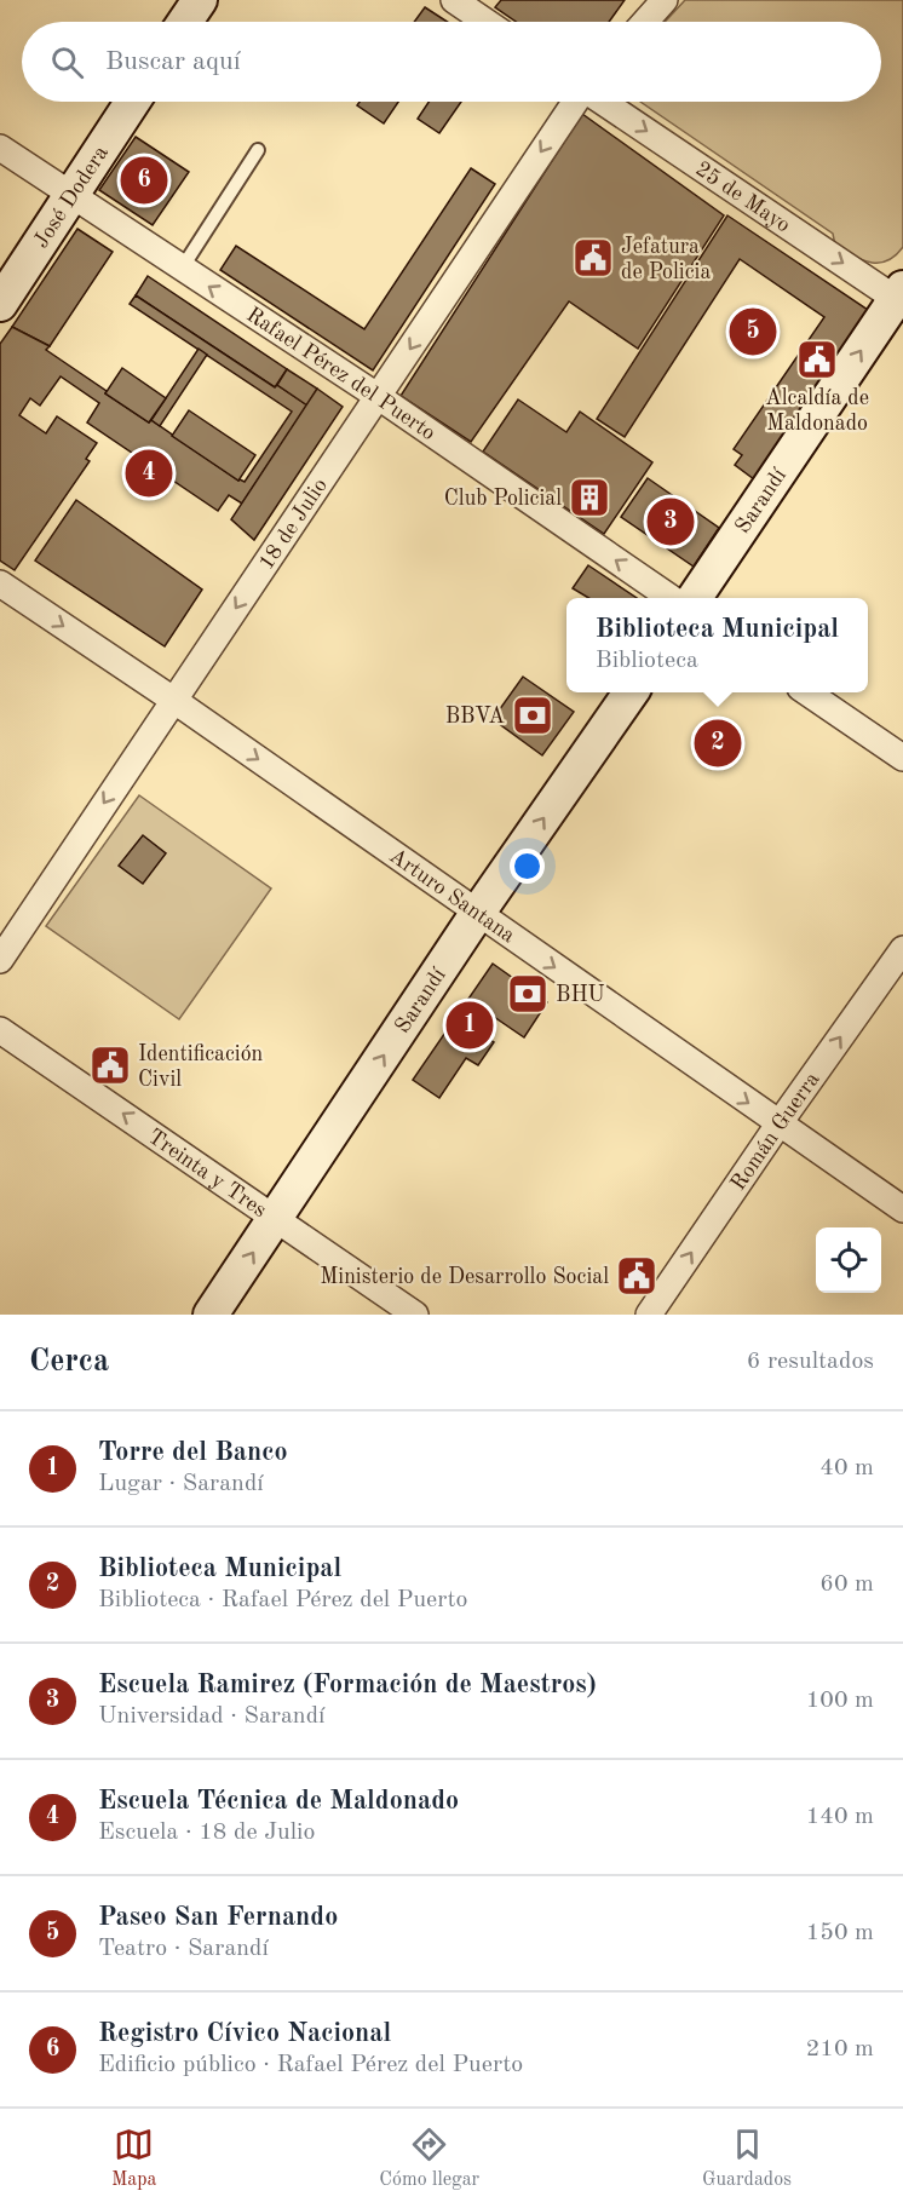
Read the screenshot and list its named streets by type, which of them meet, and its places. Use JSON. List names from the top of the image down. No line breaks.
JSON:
{"streets":{"street":["José Dodera","25 de Mayo","Rafael Pérez del Puerto","Sarandí","18 de Julio","Arturo Santana","Román Guerra","Treinta y Tres"]},"crossings":[["José Dodera","Rafael Pérez del Puerto"],["25 de Mayo","Sarandí"],["Rafael Pérez del Puerto","18 de Julio"],["Sarandí","Arturo Santana"],["Sarandí","Treinta y Tres"],["18 de Julio","Arturo Santana"],["Arturo Santana","Román Guerra"]],"one_way":["25 de Mayo","Rafael Pérez del Puerto","Sarandí","18 de Julio","Arturo Santana","Román Guerra","Treinta y Tres"],"places":{"public building":["Jefatura de Policia","Alcaldía de Maldonado","Identificación Civil","Ministerio de Desarrollo Social"],"building":["Club Policial"],"bank":["BBVA","BHU"]},"page":{"search":"Buscar aquí","pins":["6","5","4","3","2","1"],"popup":["Biblioteca Municipal","Biblioteca"],"heading":["Cerca","6 resultados"],"list":[{"mark":"1","name":"Torre del Banco","note":"Lugar · Sarandí","value":"40 m"},{"mark":"2","name":"Biblioteca Municipal","note":"Biblioteca · Rafael Pérez del Puerto","value":"60 m"},{"mark":"3","name":"Escuela Ramirez (Formación de Maestros)","note":"Universidad · Sarandí","value":"100 m"},{"mark":"4","name":"Escuela Técnica de Maldonado","note":"Escuela · 18 de Julio","value":"140 m"},{"mark":"5","name":"Paseo San Fernando","note":"Teatro · Sarandí","value":"150 m"},{"mark":"6","name":"Registro Cívico Nacional","note":"Edificio público · Rafael Pérez del Puerto","value":"210 m"}],"nav":["Mapa","Cómo llegar","Guardados"]}}
